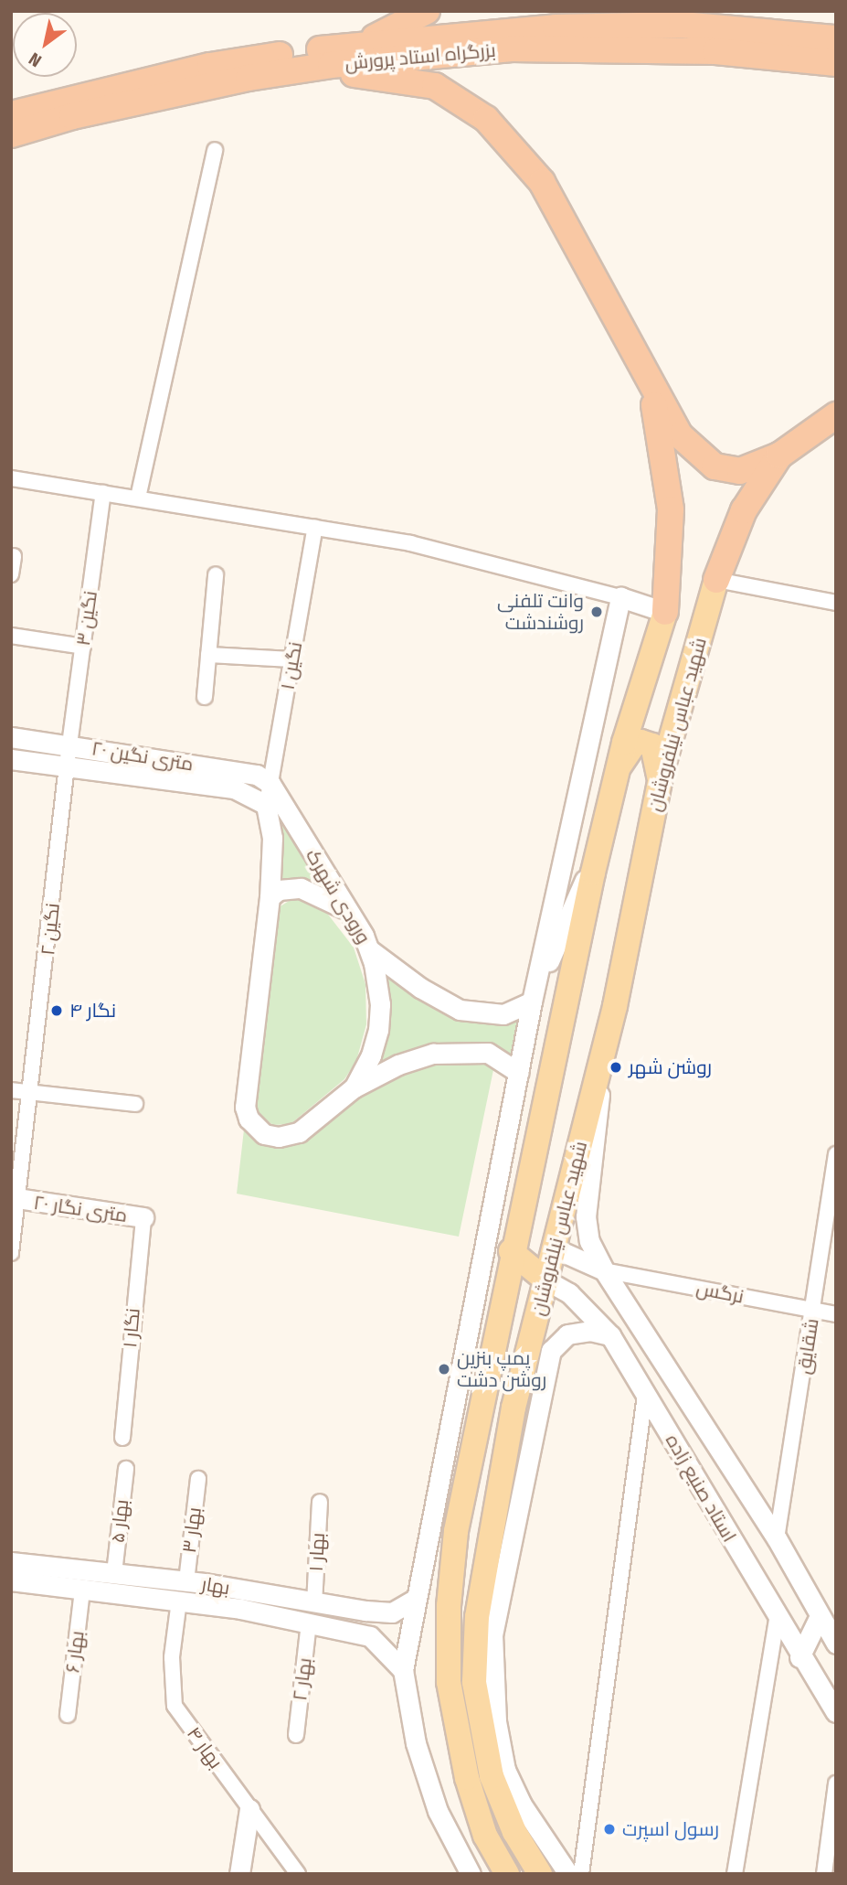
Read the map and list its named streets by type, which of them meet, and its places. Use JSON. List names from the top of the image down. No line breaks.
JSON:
{"streets":{"highway":["بزرگراه استاد پرورش"],"main road":["شهید عباس نیلفروشان"],"street":["نگین ۳","نگین ۱","۲۰ متری نگین","ورودی شهرک","نگین ۲","۲۰ متری نگار","نرگس","نگار ۱","شقایق","استاد صنیع زاده","بهار ۵","بهار ۳","بهار ۱","بهار","بهار ۶","بهار ۲","بهار ۴"]},"crossings":[["نگین ۳","۲۰ متری نگین"],["نگین ۳","نگین ۲"],["نگین ۱","۲۰ متری نگین"],["نگین ۱","ورودی شهرک"],["شهید عباس نیلفروشان","استاد صنیع زاده"],["۲۰ متری نگین","ورودی شهرک"],["۲۰ متری نگین","نگین ۲"],["نگین ۲","۲۰ متری نگار"],["۲۰ متری نگار","نگار ۱"],["نرگس","شقایق"],["نرگس","استاد صنیع زاده"],["شقایق","استاد صنیع زاده"],["بهار ۵","بهار"],["بهار ۳","بهار"],["بهار ۱","بهار"],["بهار","بهار ۶"],["بهار","بهار ۲"],["بهار","بهار ۴"]],"places":["وانت تلفنی روشندشت","نگار ۴","روشن شهر","پمپ بنزین روشن دشت","رسول اسپرت"],"north":"bottom left"}
